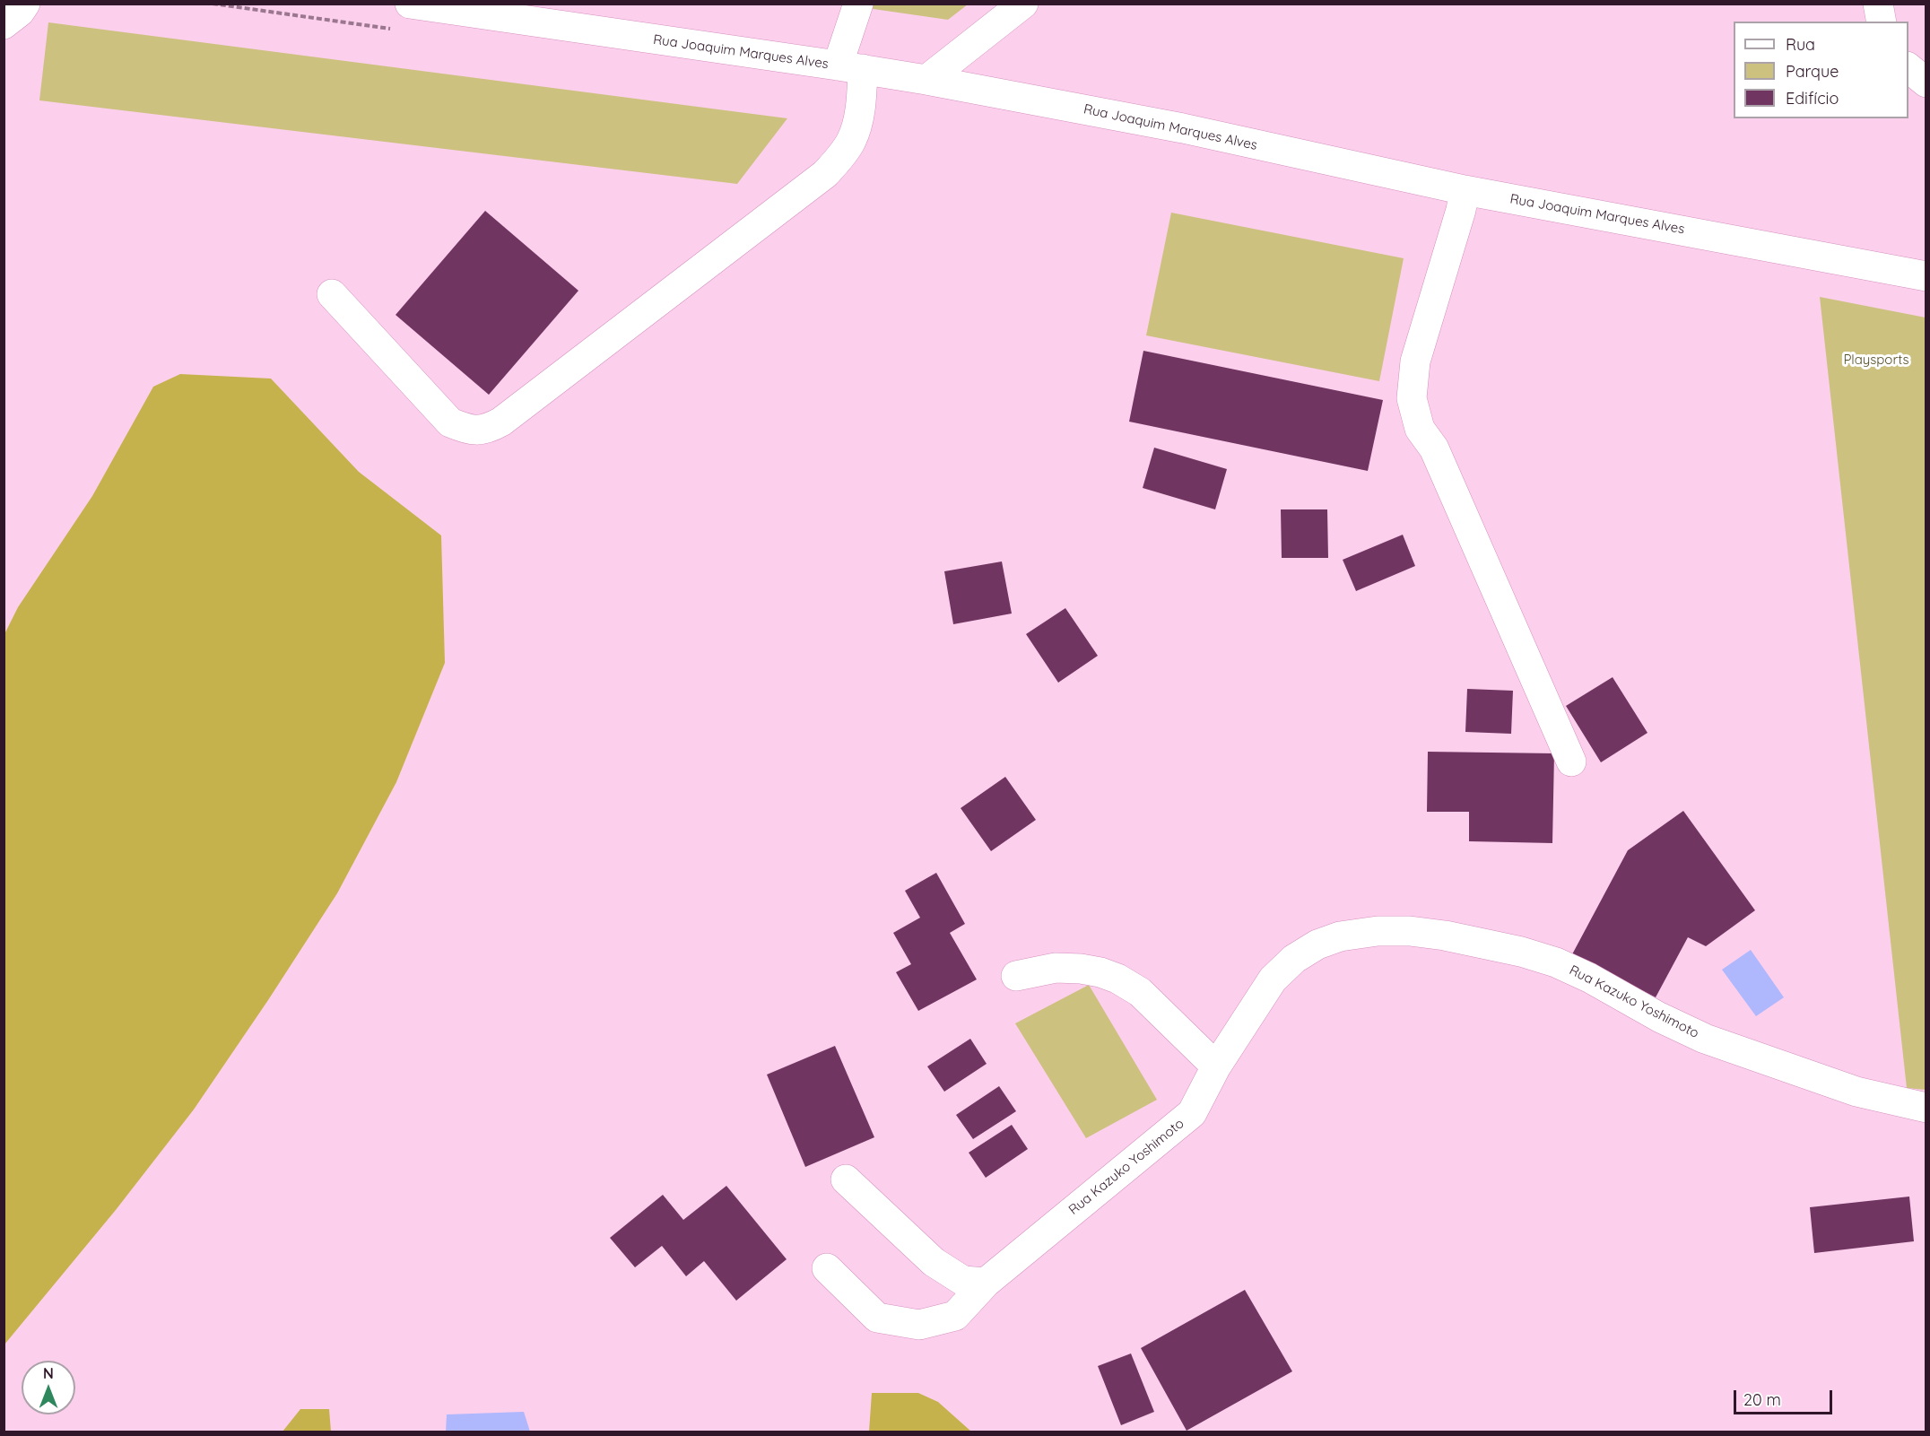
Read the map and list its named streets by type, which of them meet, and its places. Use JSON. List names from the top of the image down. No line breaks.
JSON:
{"streets":{"street":["Rua Joaquim Marques Alves","Rua Kazuko Yoshimoto"]},"parks":["Playsports"],"legend":["Rua","Parque","Edifício"],"scale_bar":"20 m","north":"top"}
